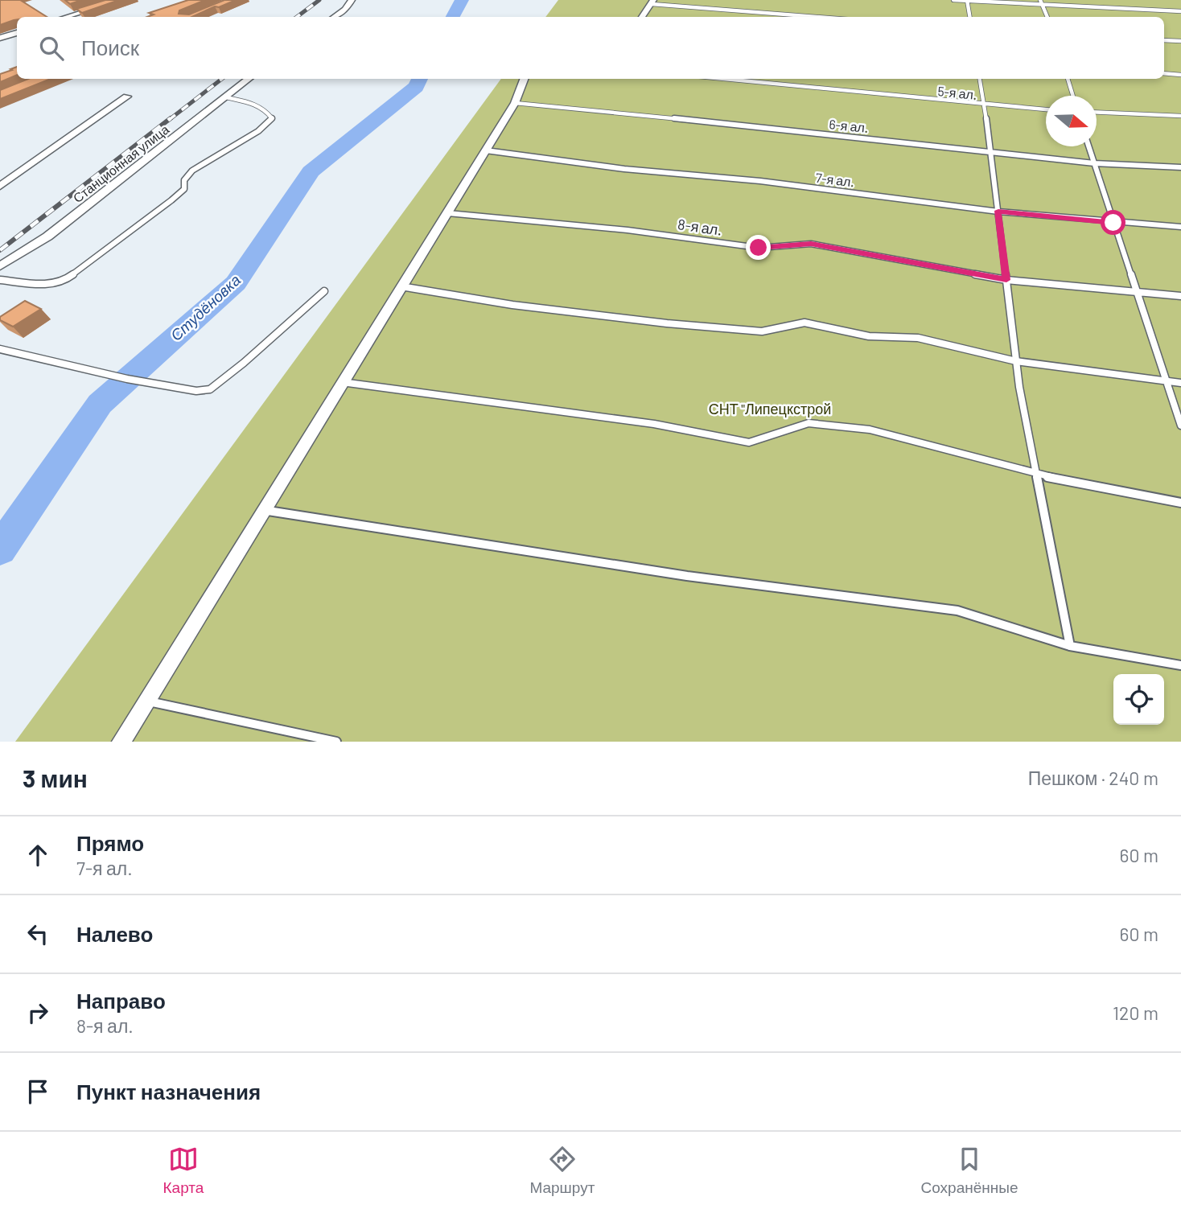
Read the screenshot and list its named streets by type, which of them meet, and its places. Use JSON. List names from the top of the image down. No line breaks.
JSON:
{"streets":{"street":["Станционная улица"],"lane":["5-я ал.","6-я ал.","7-я ал.","8-я ал."]},"water":["Студёновка"],"parks":["СНТ \"Липецкстрой"],"north":"right","page":{"search":"Поиск","heading":["3 мин","Пешком · 240 m"],"list":[["Прямо","7-я ал.","60 m"],["Налево","60 m"],["Направо","8-я ал.","120 m"],"Пункт назначения"],"nav":["Карта","Маршрут","Сохранённые"]}}
